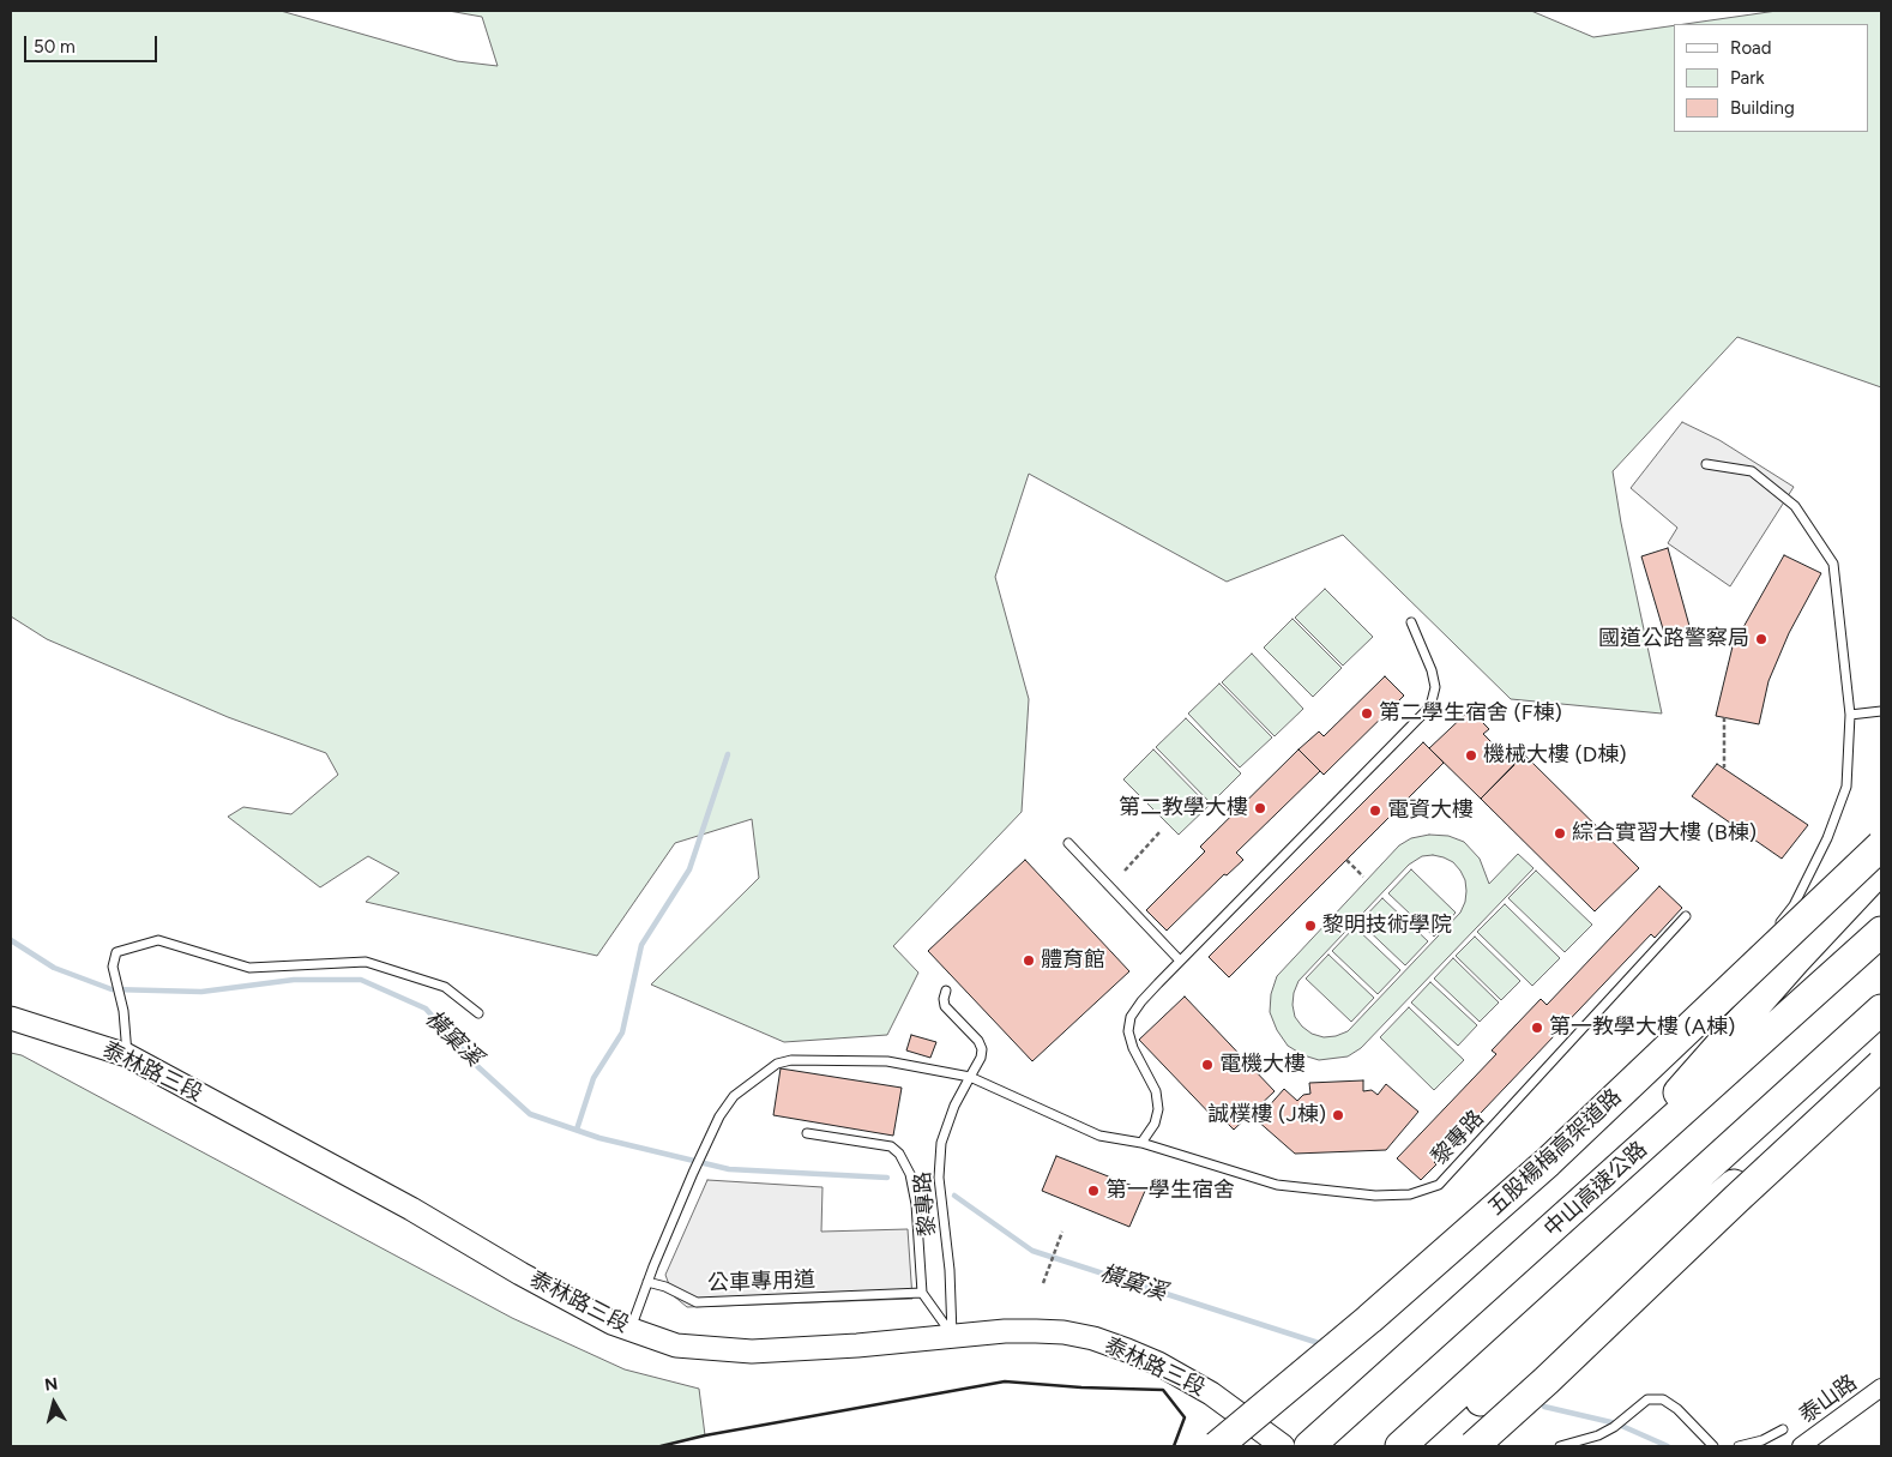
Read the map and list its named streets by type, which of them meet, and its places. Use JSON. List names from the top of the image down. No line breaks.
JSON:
{"streets":{"highway":["五股楊梅高架道路","中山高速公路"],"main road":["泰林路三段"],"street":["泰山路"],"lane":["黎專路","公車專用道"]},"crossings":[["泰林路三段","黎專路"],["黎專路","公車專用道"]],"water":["橫窠溪"],"places":["國道公路警察局","第二學生宿舍 (F棟)","機械大樓 (D棟)","第二教學大樓","電資大樓","綜合實習大樓 (B棟)","黎明技術學院","體育館","第一教學大樓 (A棟)","電機大樓","誠樸樓 (J棟)","第一學生宿舍"],"legend":["Road","Park","Building"],"scale_bar":"50 m","north":"top"}
